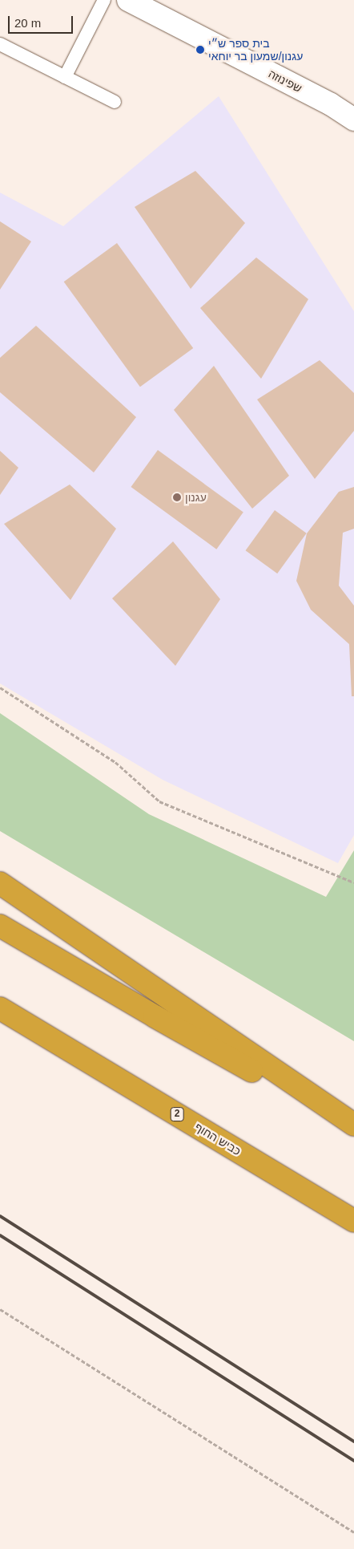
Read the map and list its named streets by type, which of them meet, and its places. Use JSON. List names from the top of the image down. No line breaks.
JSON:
{"streets":{"highway":["2","כביש החוף"],"street":["שפינוזה"]},"places":["בית ספר ש״י עגנון/שמעון בר יוחאי","עגנון"],"scale_bar":"20 m"}
